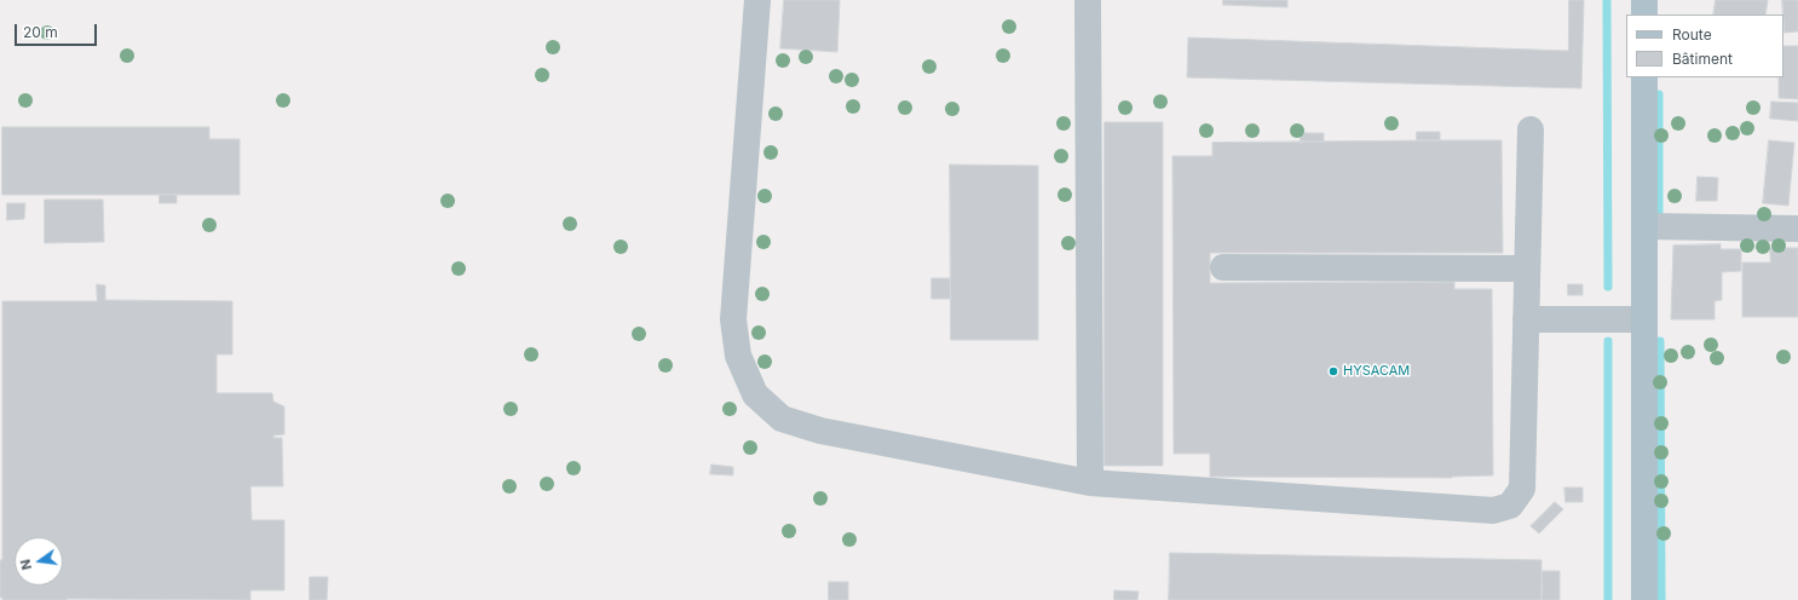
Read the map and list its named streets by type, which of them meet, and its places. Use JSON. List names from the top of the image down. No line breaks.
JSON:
{"places":["HYSACAM"],"legend":["Route","Bâtiment"],"scale_bar":"20 m","north":"left"}
